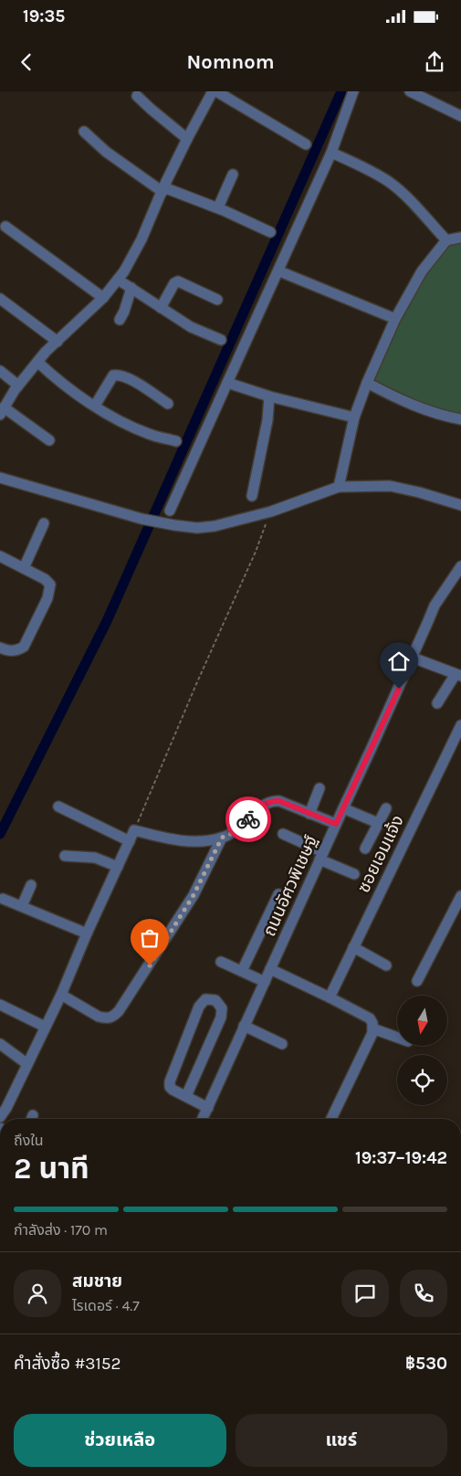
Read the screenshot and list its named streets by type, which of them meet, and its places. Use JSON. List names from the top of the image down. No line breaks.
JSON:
{"streets":{"street":["ซอยเอมแจ้ง","ถนนอัศวพิเชษฐ์"]},"north":"bottom","page":{"status":"19:35","header":"Nomnom","heading":["2 นาที","ถึงใน","19:37–19:42"],"panel":["สมชาย","ไรเดอร์ · 4.7","คำสั่งซื้อ #3152","฿530"],"bar":"กำลังส่ง · 170 m","buttons":["ช่วยเหลือ","แชร์"]}}
